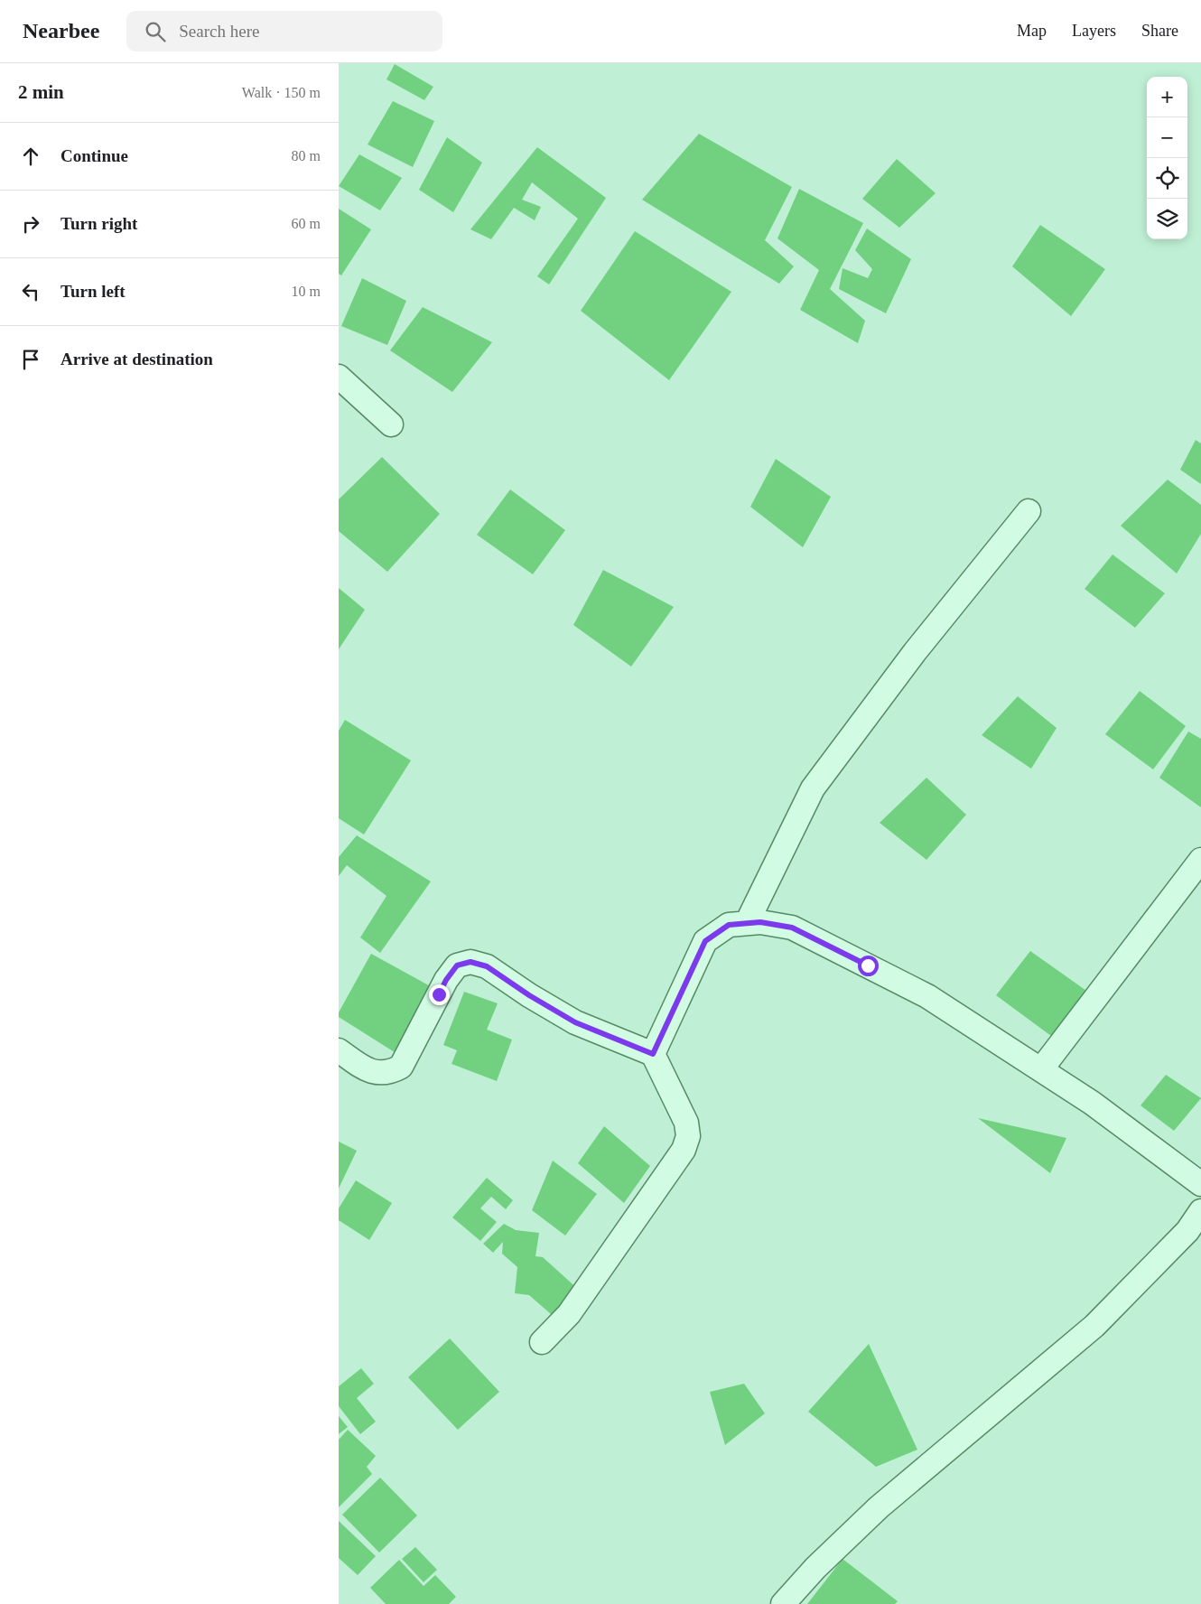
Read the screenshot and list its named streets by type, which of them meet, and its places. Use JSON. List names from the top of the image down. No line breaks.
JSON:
{"page":{"header":"Nearbee","search":"Search here","nav":["Map","Layers","Share"],"heading":["2 min","Walk · 150 m"],"map_buttons":["+","−"],"list":[["Continue","80 m"],["Turn right","60 m"],["Turn left","10 m"],"Arrive at destination"]}}
